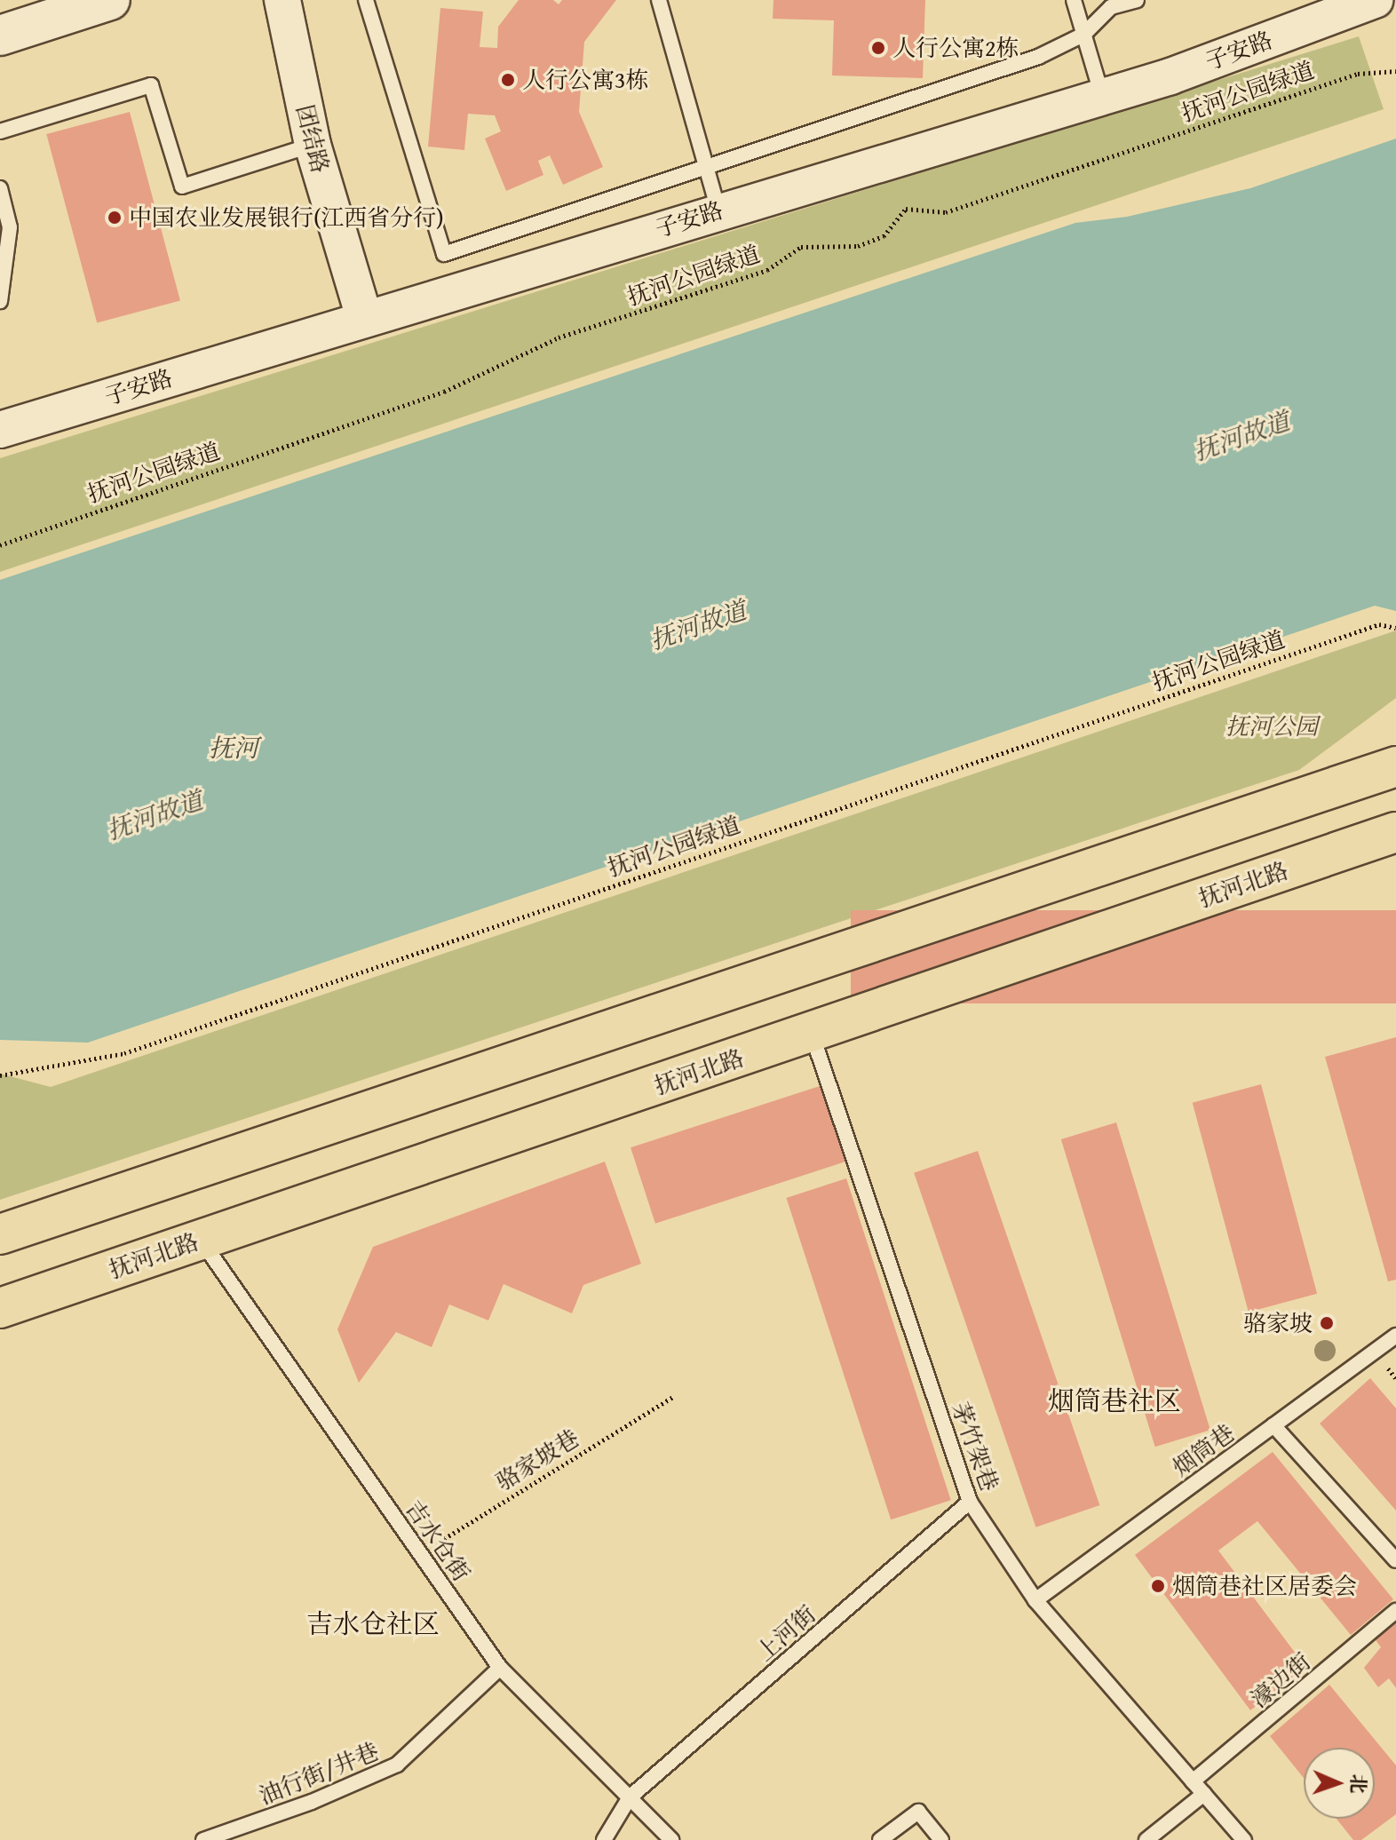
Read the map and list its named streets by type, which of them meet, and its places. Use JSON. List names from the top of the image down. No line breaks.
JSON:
{"streets":{"main road":["抚河北路"],"street":["子安路","团结路"],"lane":["茅竹架巷","烟筒巷","吉水仓街","上河街","濠边街","油行街/井巷"],"path":["抚河公园绿道","骆家坡巷"]},"crossings":[["子安路","团结路"],["抚河北路","茅竹架巷"],["抚河北路","吉水仓街"],["茅竹架巷","烟筒巷"],["茅竹架巷","上河街"],["茅竹架巷","濠边街"],["骆家坡巷","吉水仓街"],["吉水仓街","上河街"],["吉水仓街","油行街/井巷"]],"districts":["烟筒巷社区","吉水仓社区"],"water":["抚河故道","抚河"],"parks":["抚河公园"],"places":["人行公寓2栋","人行公寓3栋","中国农业发展银行(江西省分行)","骆家坡","烟筒巷社区居委会"],"north":"right"}
